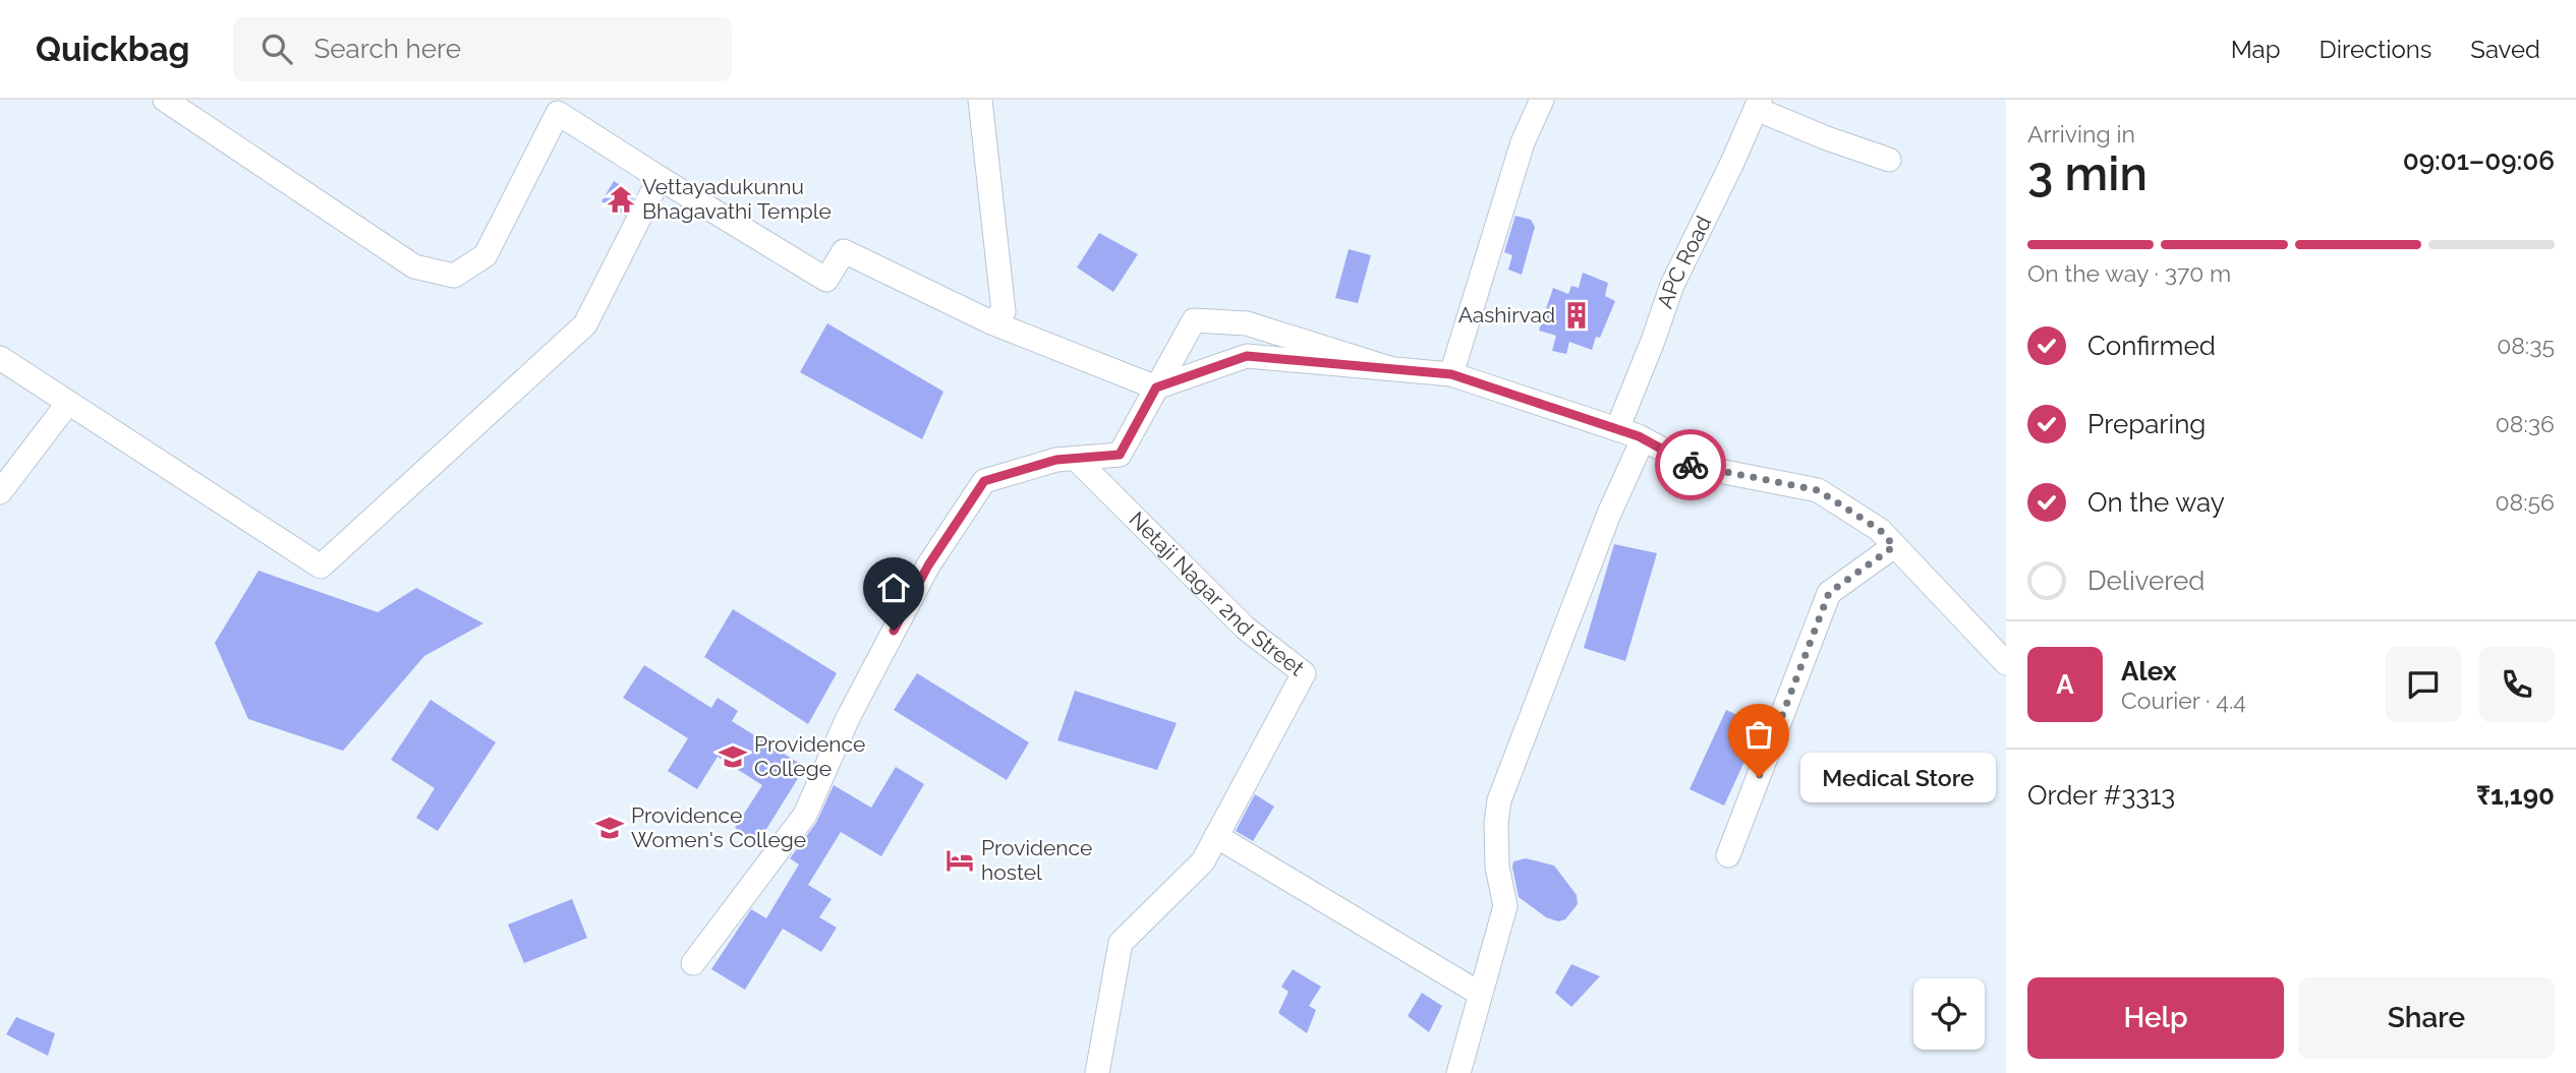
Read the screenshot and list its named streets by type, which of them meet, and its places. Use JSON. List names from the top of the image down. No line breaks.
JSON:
{"streets":{"street":["APC Road","Netaji Nagar 2nd Street"]},"places":{"temple":["Vettayadukunnu Bhagavathi Temple"],"building":["Aashirvad"],"school or university":["Providence College","Providence Women's College"],"other":["Medical Store"],"hotel":["Providence hostel"]},"page":{"header":"Quickbag","search":"Search here","nav":["Map","Directions","Saved"],"heading":["3 min","Arriving in","09:01–09:06"],"panel":["Alex","Courier · 4.4","Order #3313","₹1,190"],"bar":"On the way · 370 m","list":[["Confirmed","08:35"],["Preparing","08:36"],["On the way","08:56"],"Delivered"],"round":"A","bubble":"Medical Store","buttons":["Help","Share"]}}
